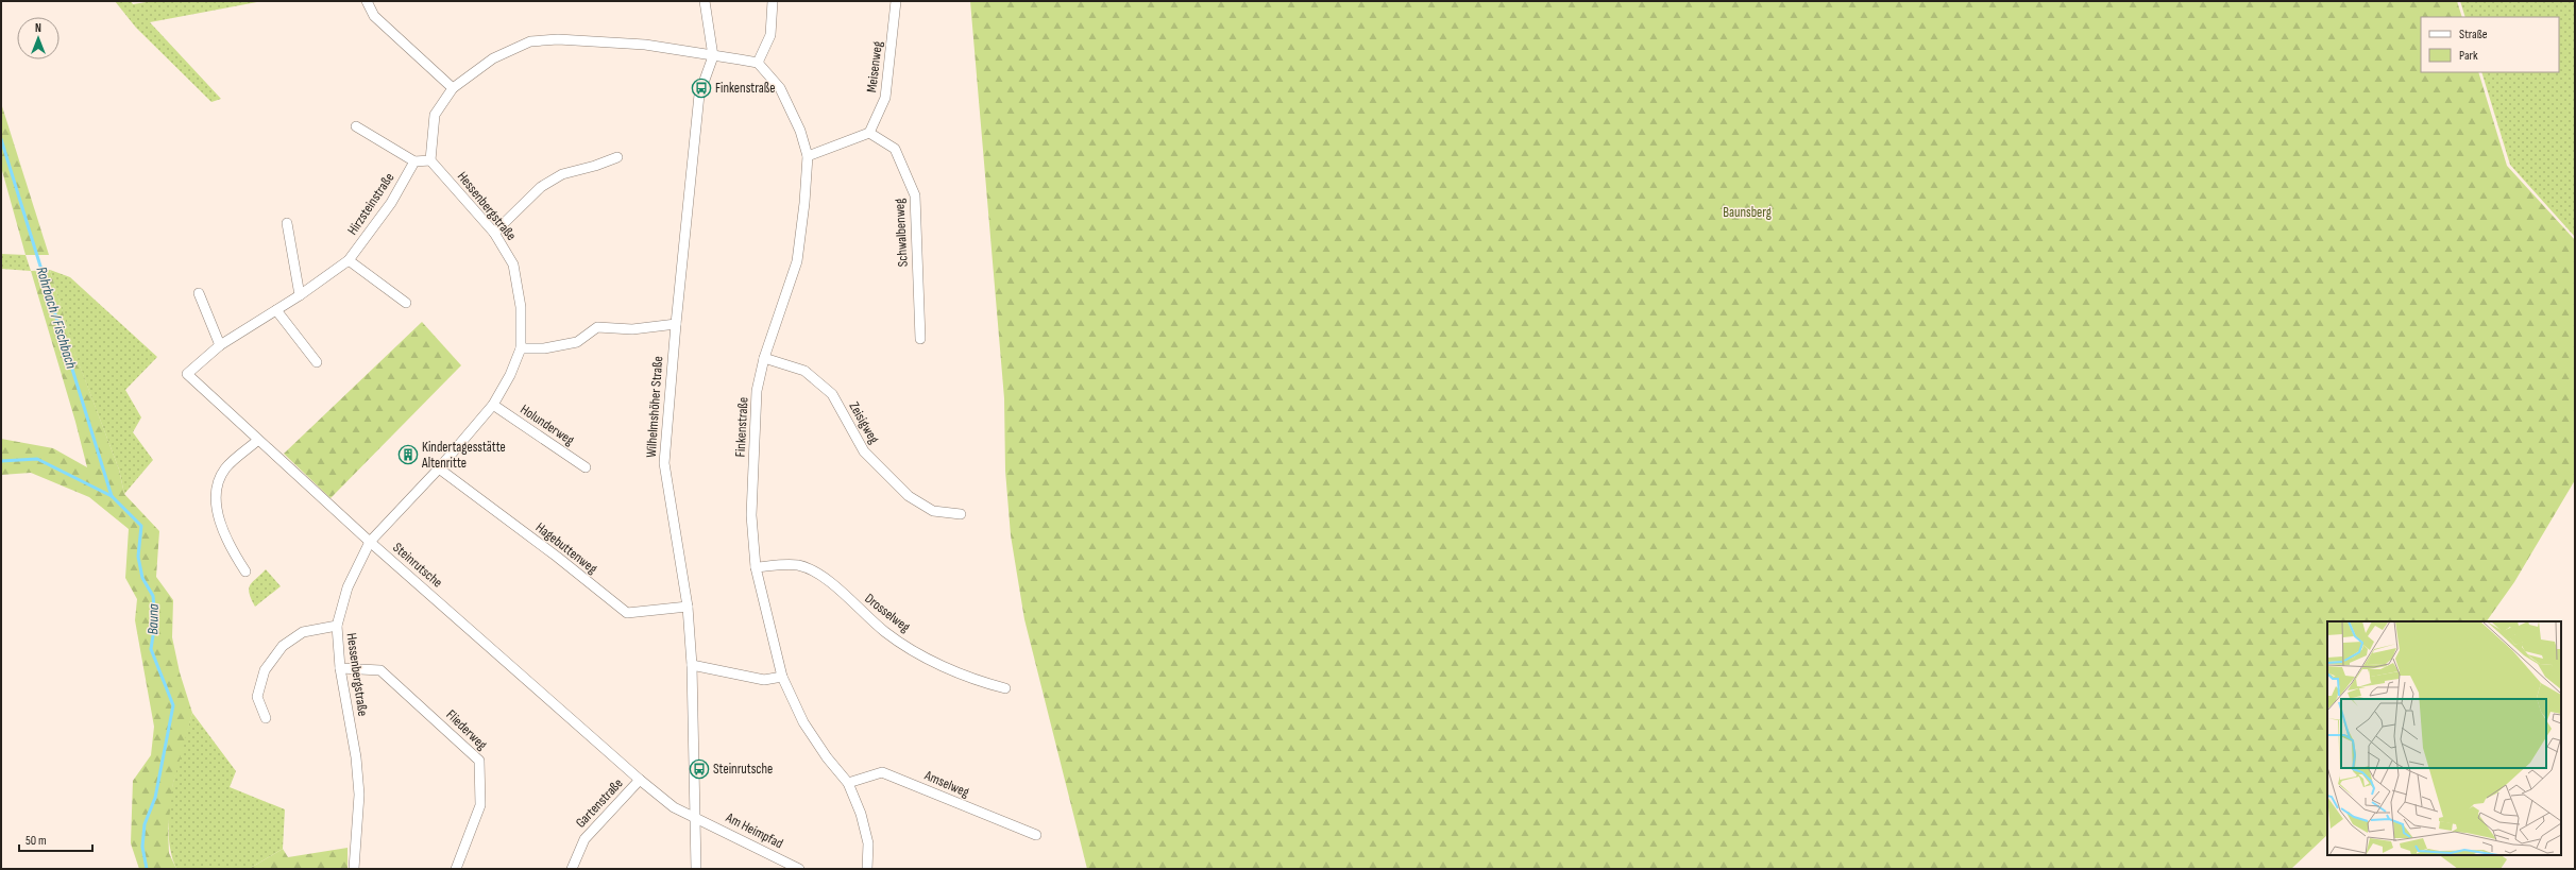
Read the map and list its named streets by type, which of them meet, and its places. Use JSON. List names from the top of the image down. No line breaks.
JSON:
{"streets":{"street":["Meisenweg","Hirzsteinstraße","Hessenbergstraße","Schwalbenweg","Wilhelmshöher Straße","Zeisigweg","Holunderweg","Finkenstraße","Hagebuttenweg","Steinrutsche","Drosselweg","Fliederweg","Amselweg","Gartenstraße","Am Heimpfad"]},"crossings":[["Meisenweg","Schwalbenweg"],["Hirzsteinstraße","Steinrutsche"],["Hessenbergstraße","Holunderweg"],["Hessenbergstraße","Hagebuttenweg"],["Hessenbergstraße","Steinrutsche"],["Hessenbergstraße","Fliederweg"],["Wilhelmshöher Straße","Hagebuttenweg"],["Wilhelmshöher Straße","Steinrutsche"],["Wilhelmshöher Straße","Am Heimpfad"],["Zeisigweg","Finkenstraße"],["Finkenstraße","Drosselweg"],["Finkenstraße","Amselweg"],["Steinrutsche","Gartenstraße"],["Steinrutsche","Am Heimpfad"]],"water":["Rohrbach / Fischbach","Bauna"],"parks":["Baunsberg"],"places":{"bus stop":["Finkenstraße","Steinrutsche"],"building":["Kindertagesstätte Altenritte"]},"legend":["Straße","Park"],"scale_bar":"50 m","north":"top"}
